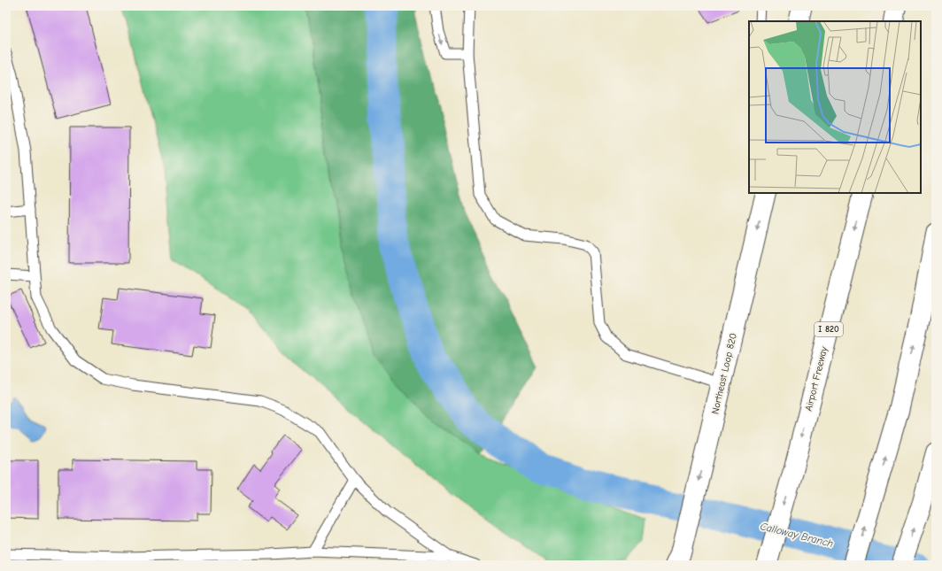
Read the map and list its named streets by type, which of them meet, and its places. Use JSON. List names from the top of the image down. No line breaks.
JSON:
{"streets":{"main road":["I 820","Northeast Loop 820","Airport Freeway"]},"one_way":["Northeast Loop 820"],"water":["Calloway Branch"]}
